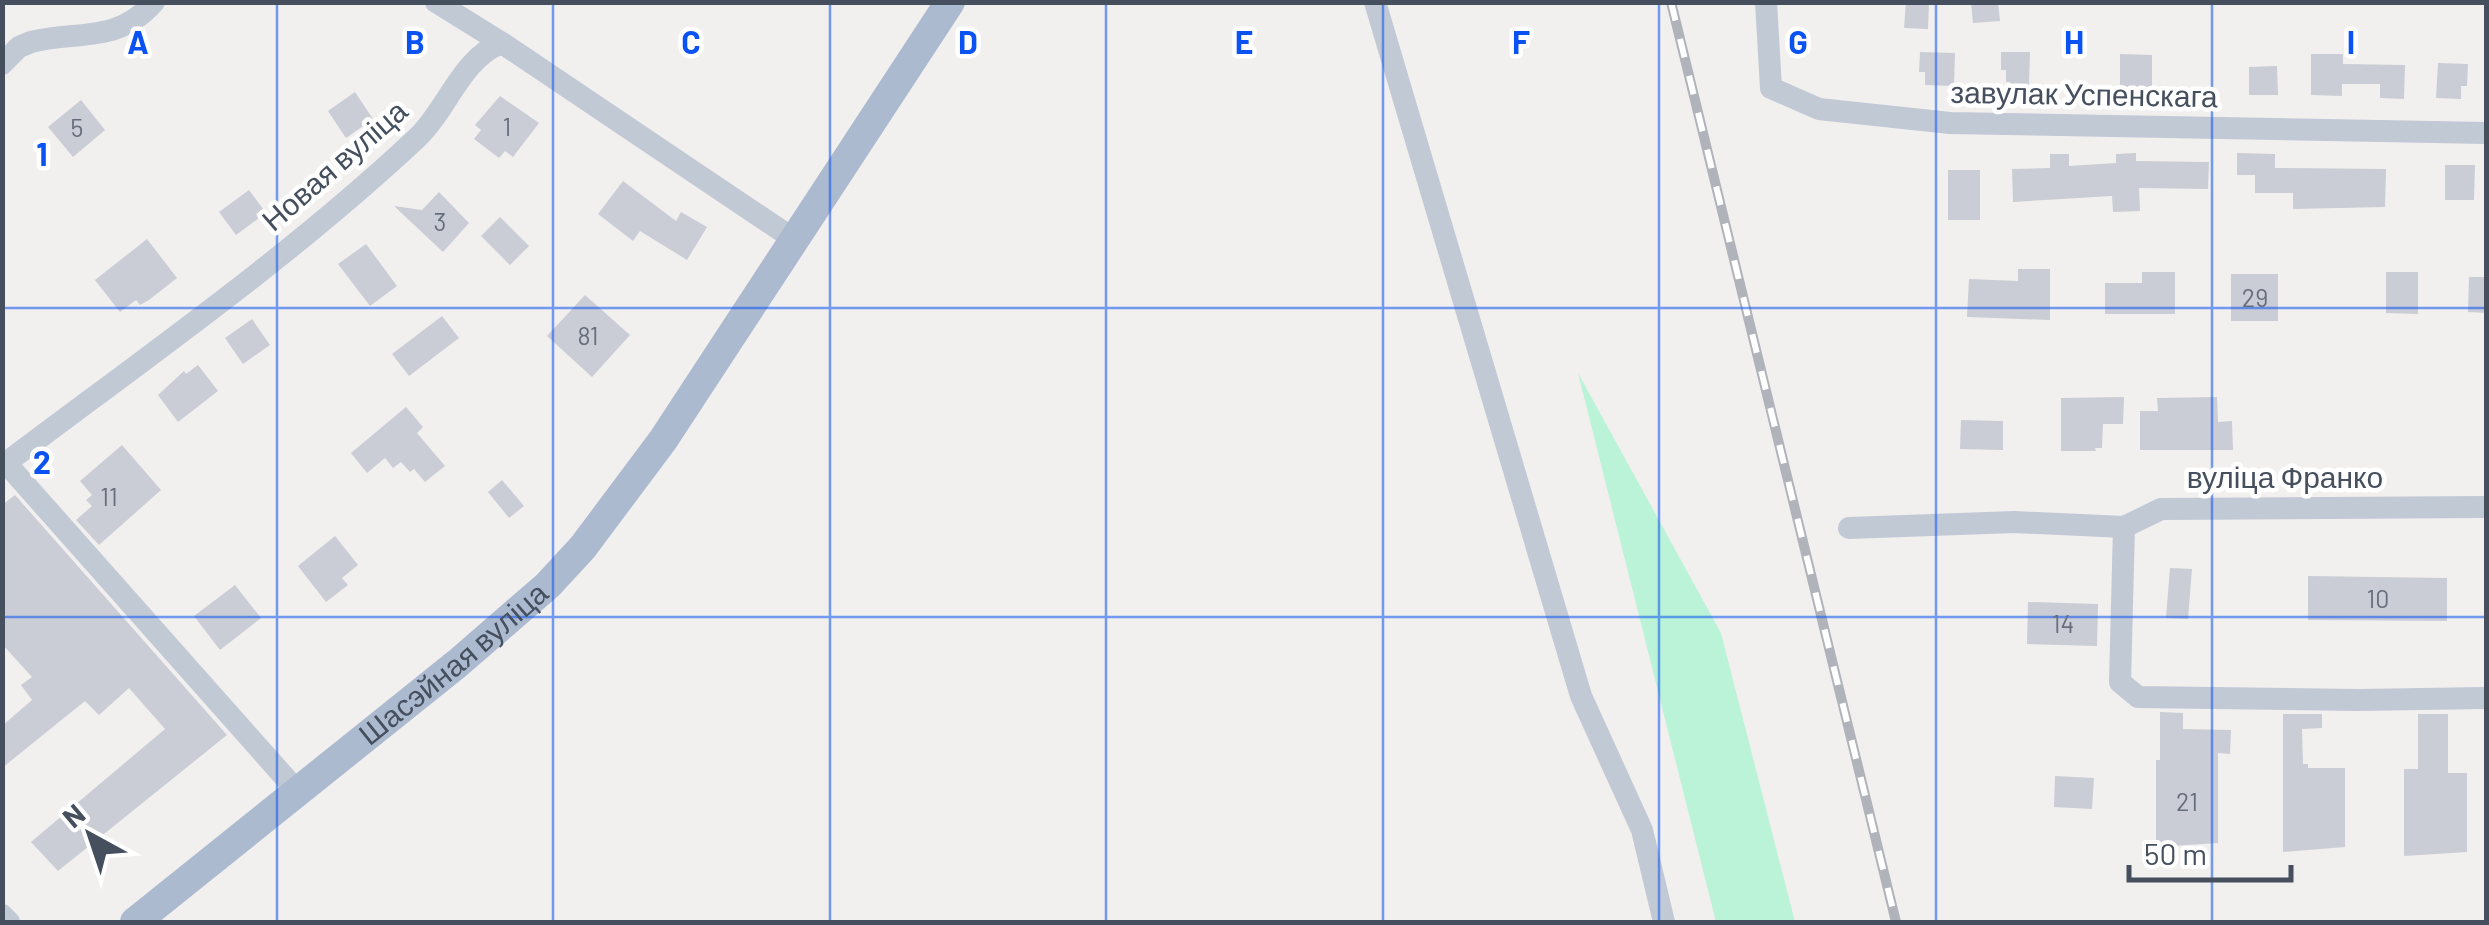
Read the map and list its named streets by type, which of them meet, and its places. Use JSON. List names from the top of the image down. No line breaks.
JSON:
{"streets":{"main road":["Шасэйная вуліца"],"street":["завулак Успенскага","Новая вуліца","вуліца Франко"]},"house_numbers":["1","5","3","29","81","11","10","14","21"],"scale_bar":"50 m","north":"top left","grid":{"columns":["A","B","C","D","E","F","G","H","I"],"rows":["1","2"]}}
